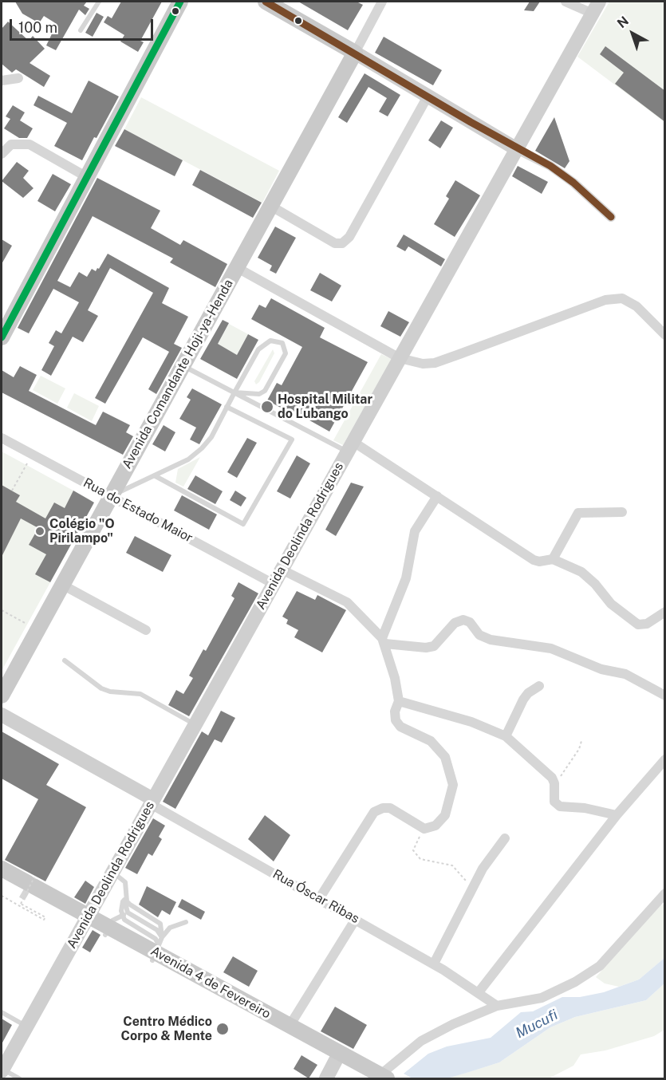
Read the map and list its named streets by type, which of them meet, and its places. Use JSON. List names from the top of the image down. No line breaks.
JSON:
{"streets":{"main road":["Avenida Comandante Hoji-ya-Henda","Avenida 4 de Fevereiro"],"street":["Rua do Estado Maior","Avenida Deolinda Rodrigues","Rua Óscar Ribas"]},"crossings":[["Avenida Comandante Hoji-ya-Henda","Rua do Estado Maior"],["Rua do Estado Maior","Avenida Deolinda Rodrigues"],["Avenida Deolinda Rodrigues","Rua Óscar Ribas"],["Avenida Deolinda Rodrigues","Avenida 4 de Fevereiro"]],"water":["Mucufi"],"places":["Hospital Militar do Lubango","Colégio \"O Pirilampo\"","Centro Médico Corpo & Mente"],"scale_bar":"100 m","north":"top left"}
